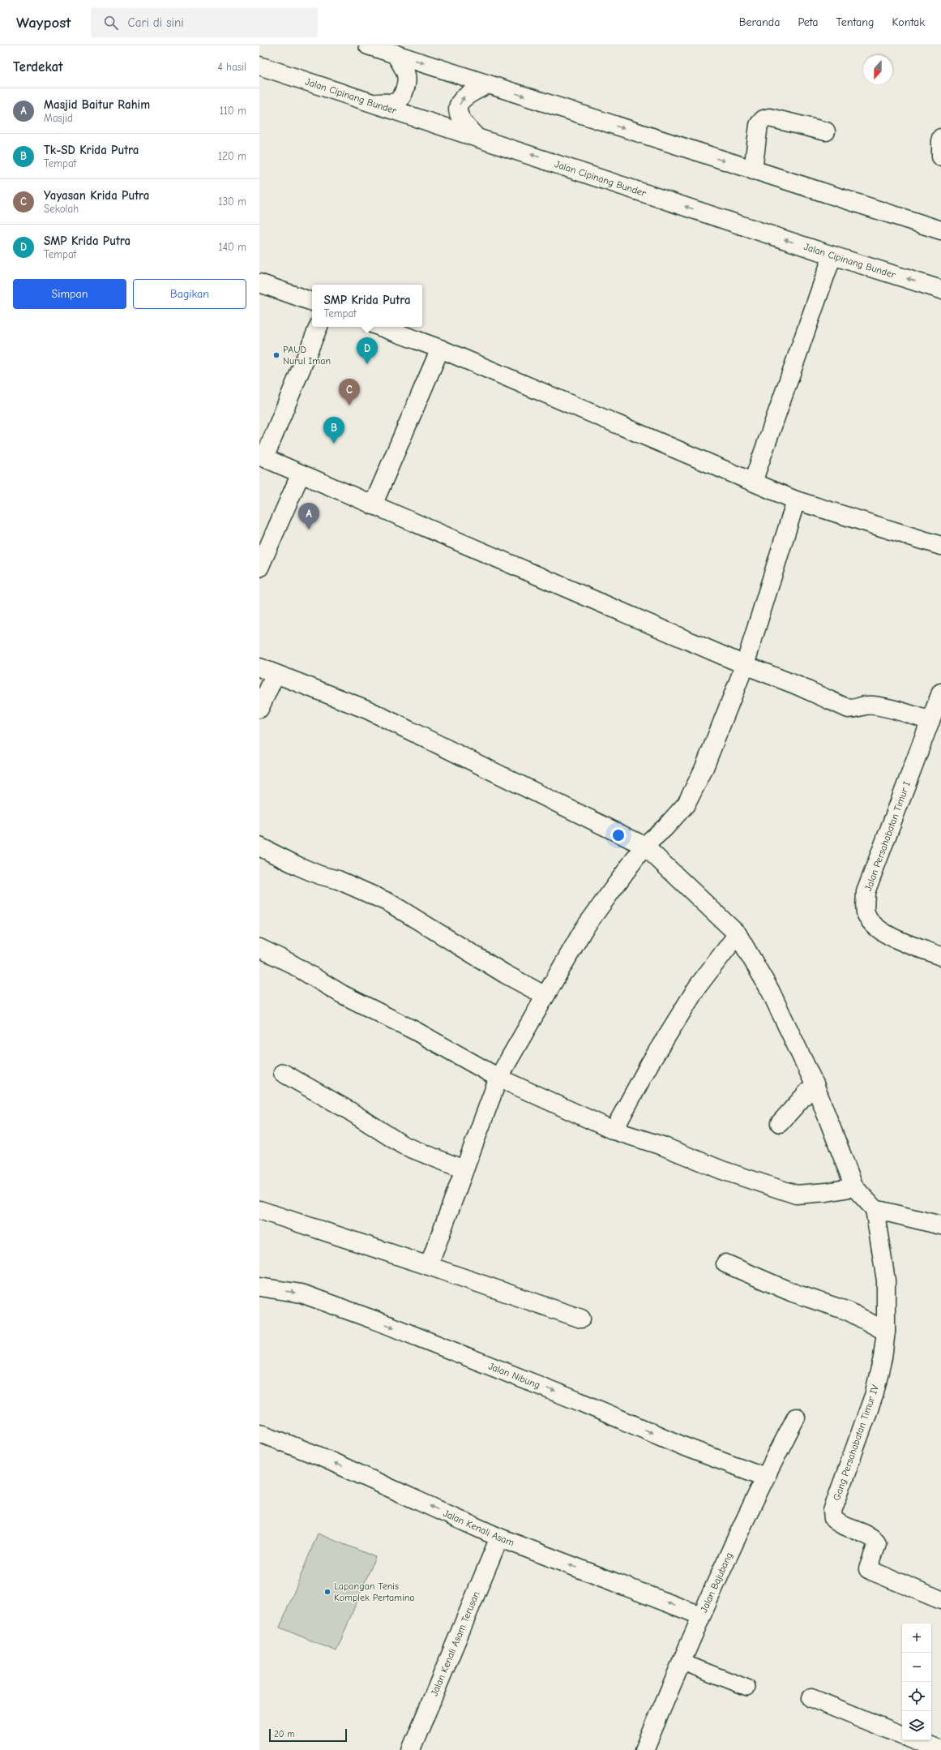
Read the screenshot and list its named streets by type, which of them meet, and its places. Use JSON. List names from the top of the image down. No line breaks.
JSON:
{"streets":{"street":["Jalan Cipinang Bunder","Jalan Persahabatan Timur I","Jalan Nibung","Gang Persahabatan Timur IV","Jalan Kenali Asam","Jalan Bajubang","Jalan Kenali Asam Terusan"]},"crossings":[["Jalan Nibung","Jalan Bajubang"],["Jalan Kenali Asam","Jalan Bajubang"],["Jalan Kenali Asam","Jalan Kenali Asam Terusan"]],"one_way":["Jalan Kenali Asam"],"places":["PAUD Nurul Iman","Lapangan Tenis Komplek Pertamina"],"scale_bar":"20 m","north":"bottom","page":{"header":"Waypost","search":"Cari di sini","nav":["Beranda","Peta","Tentang","Kontak"],"heading":["Terdekat","4 hasil"],"list":[{"mark":"A","name":"Masjid Baitur Rahim","note":"Masjid","value":"110 m"},{"mark":"B","name":"Tk-SD Krida Putra","note":"Tempat","value":"120 m"},{"mark":"C","name":"Yayasan Krida Putra","note":"Sekolah","value":"130 m"},{"mark":"D","name":"SMP Krida Putra","note":"Tempat","value":"140 m"}],"buttons":["Simpan","Bagikan"],"popup":["SMP Krida Putra","Tempat"],"pins":["D","C","B","A"],"map_buttons":["+","−"],"scale":"20 m"}}
